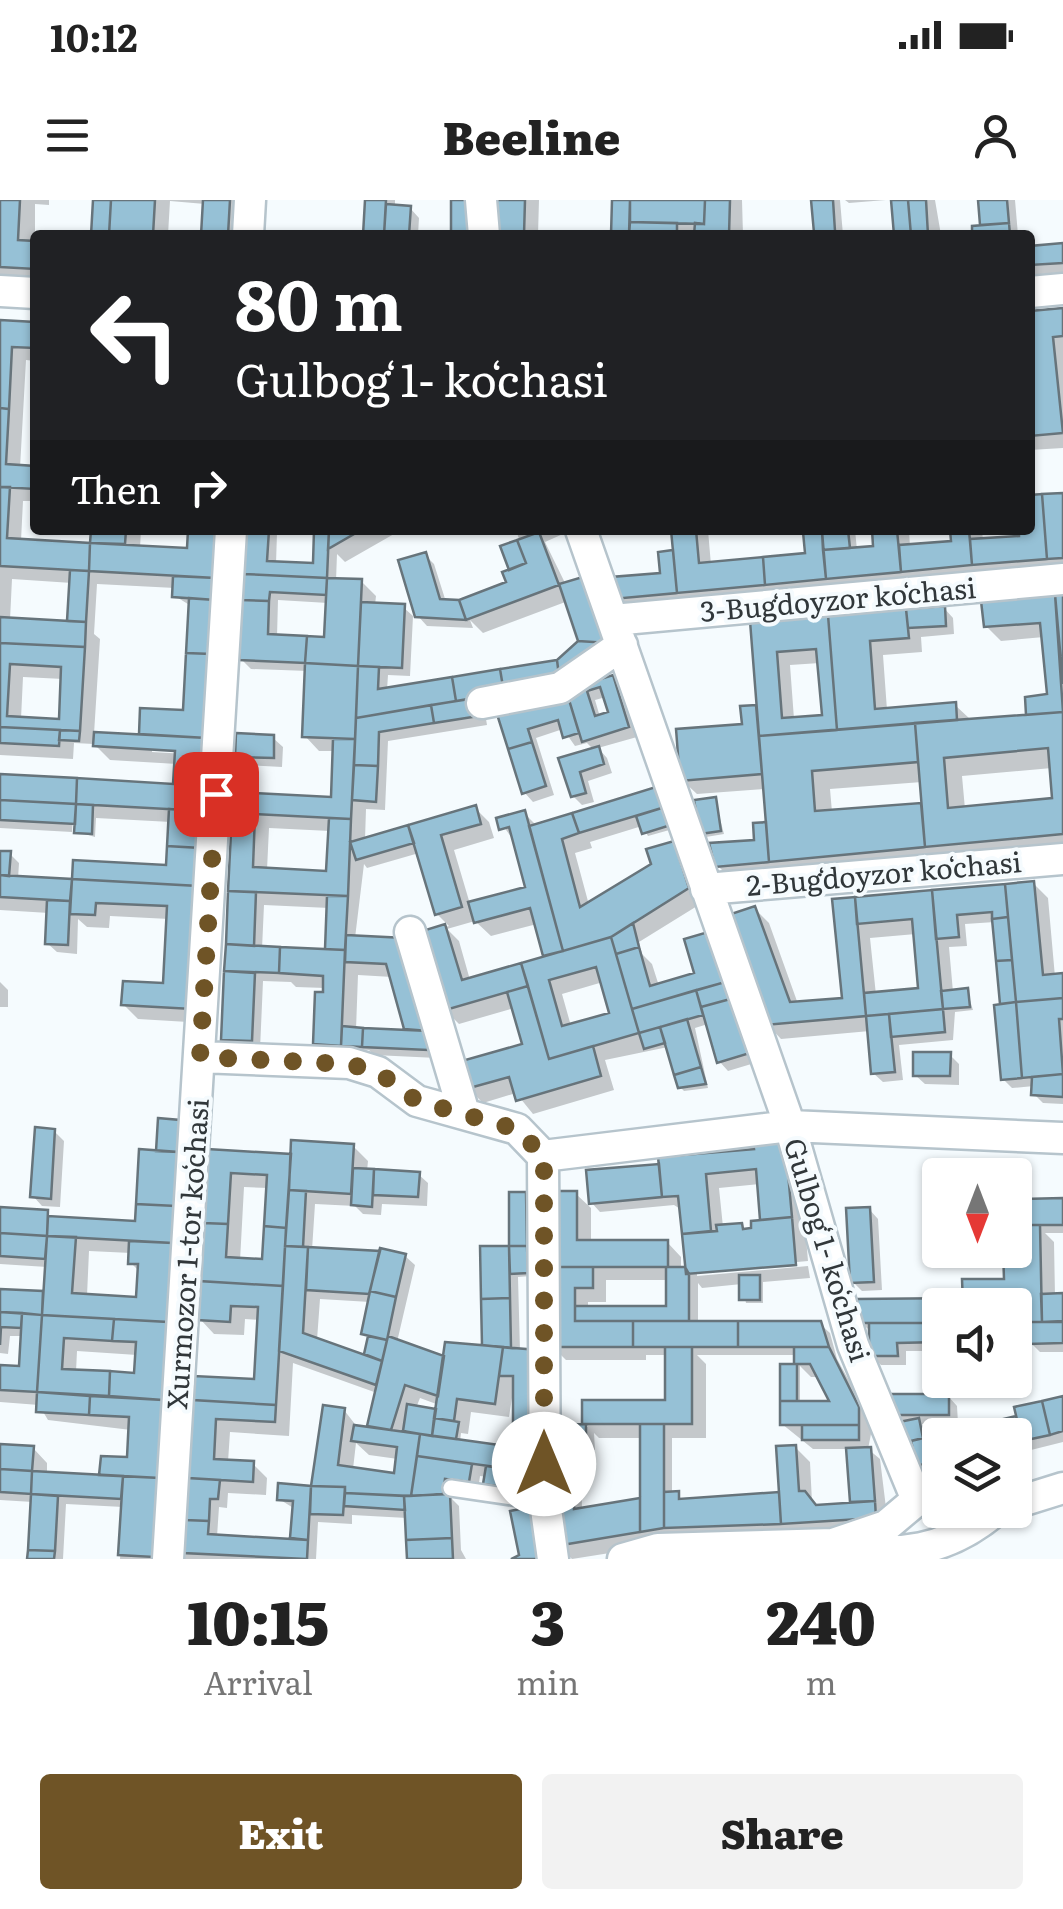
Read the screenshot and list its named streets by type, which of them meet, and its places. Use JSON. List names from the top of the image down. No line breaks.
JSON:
{"streets":{"street":["3-Bugʻdoyzor koʻchasi","2-Bugʻdoyzor koʻchasi","Gulbogʻ 1- koʻchasi","Xurmozor 1-tor koʻchasi"]},"north":"bottom","page":{"status":"10:12","header":"Beeline","turn":["80 m","Gulbogʻ 1- koʻchasi"],"then":"Then","eta":["10:15","Arrival","3","min","240","m"],"buttons":["Exit","Share"]}}
